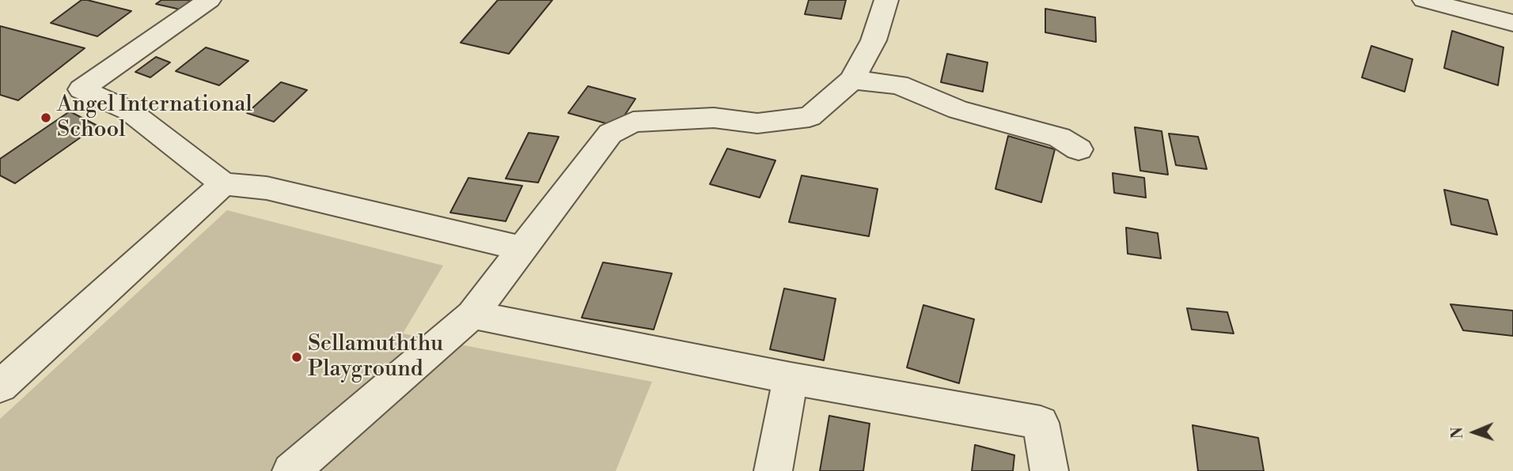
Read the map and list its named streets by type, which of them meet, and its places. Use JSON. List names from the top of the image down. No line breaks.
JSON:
{"places":["Angel International School","Sellamuththu Playground"],"north":"left"}
